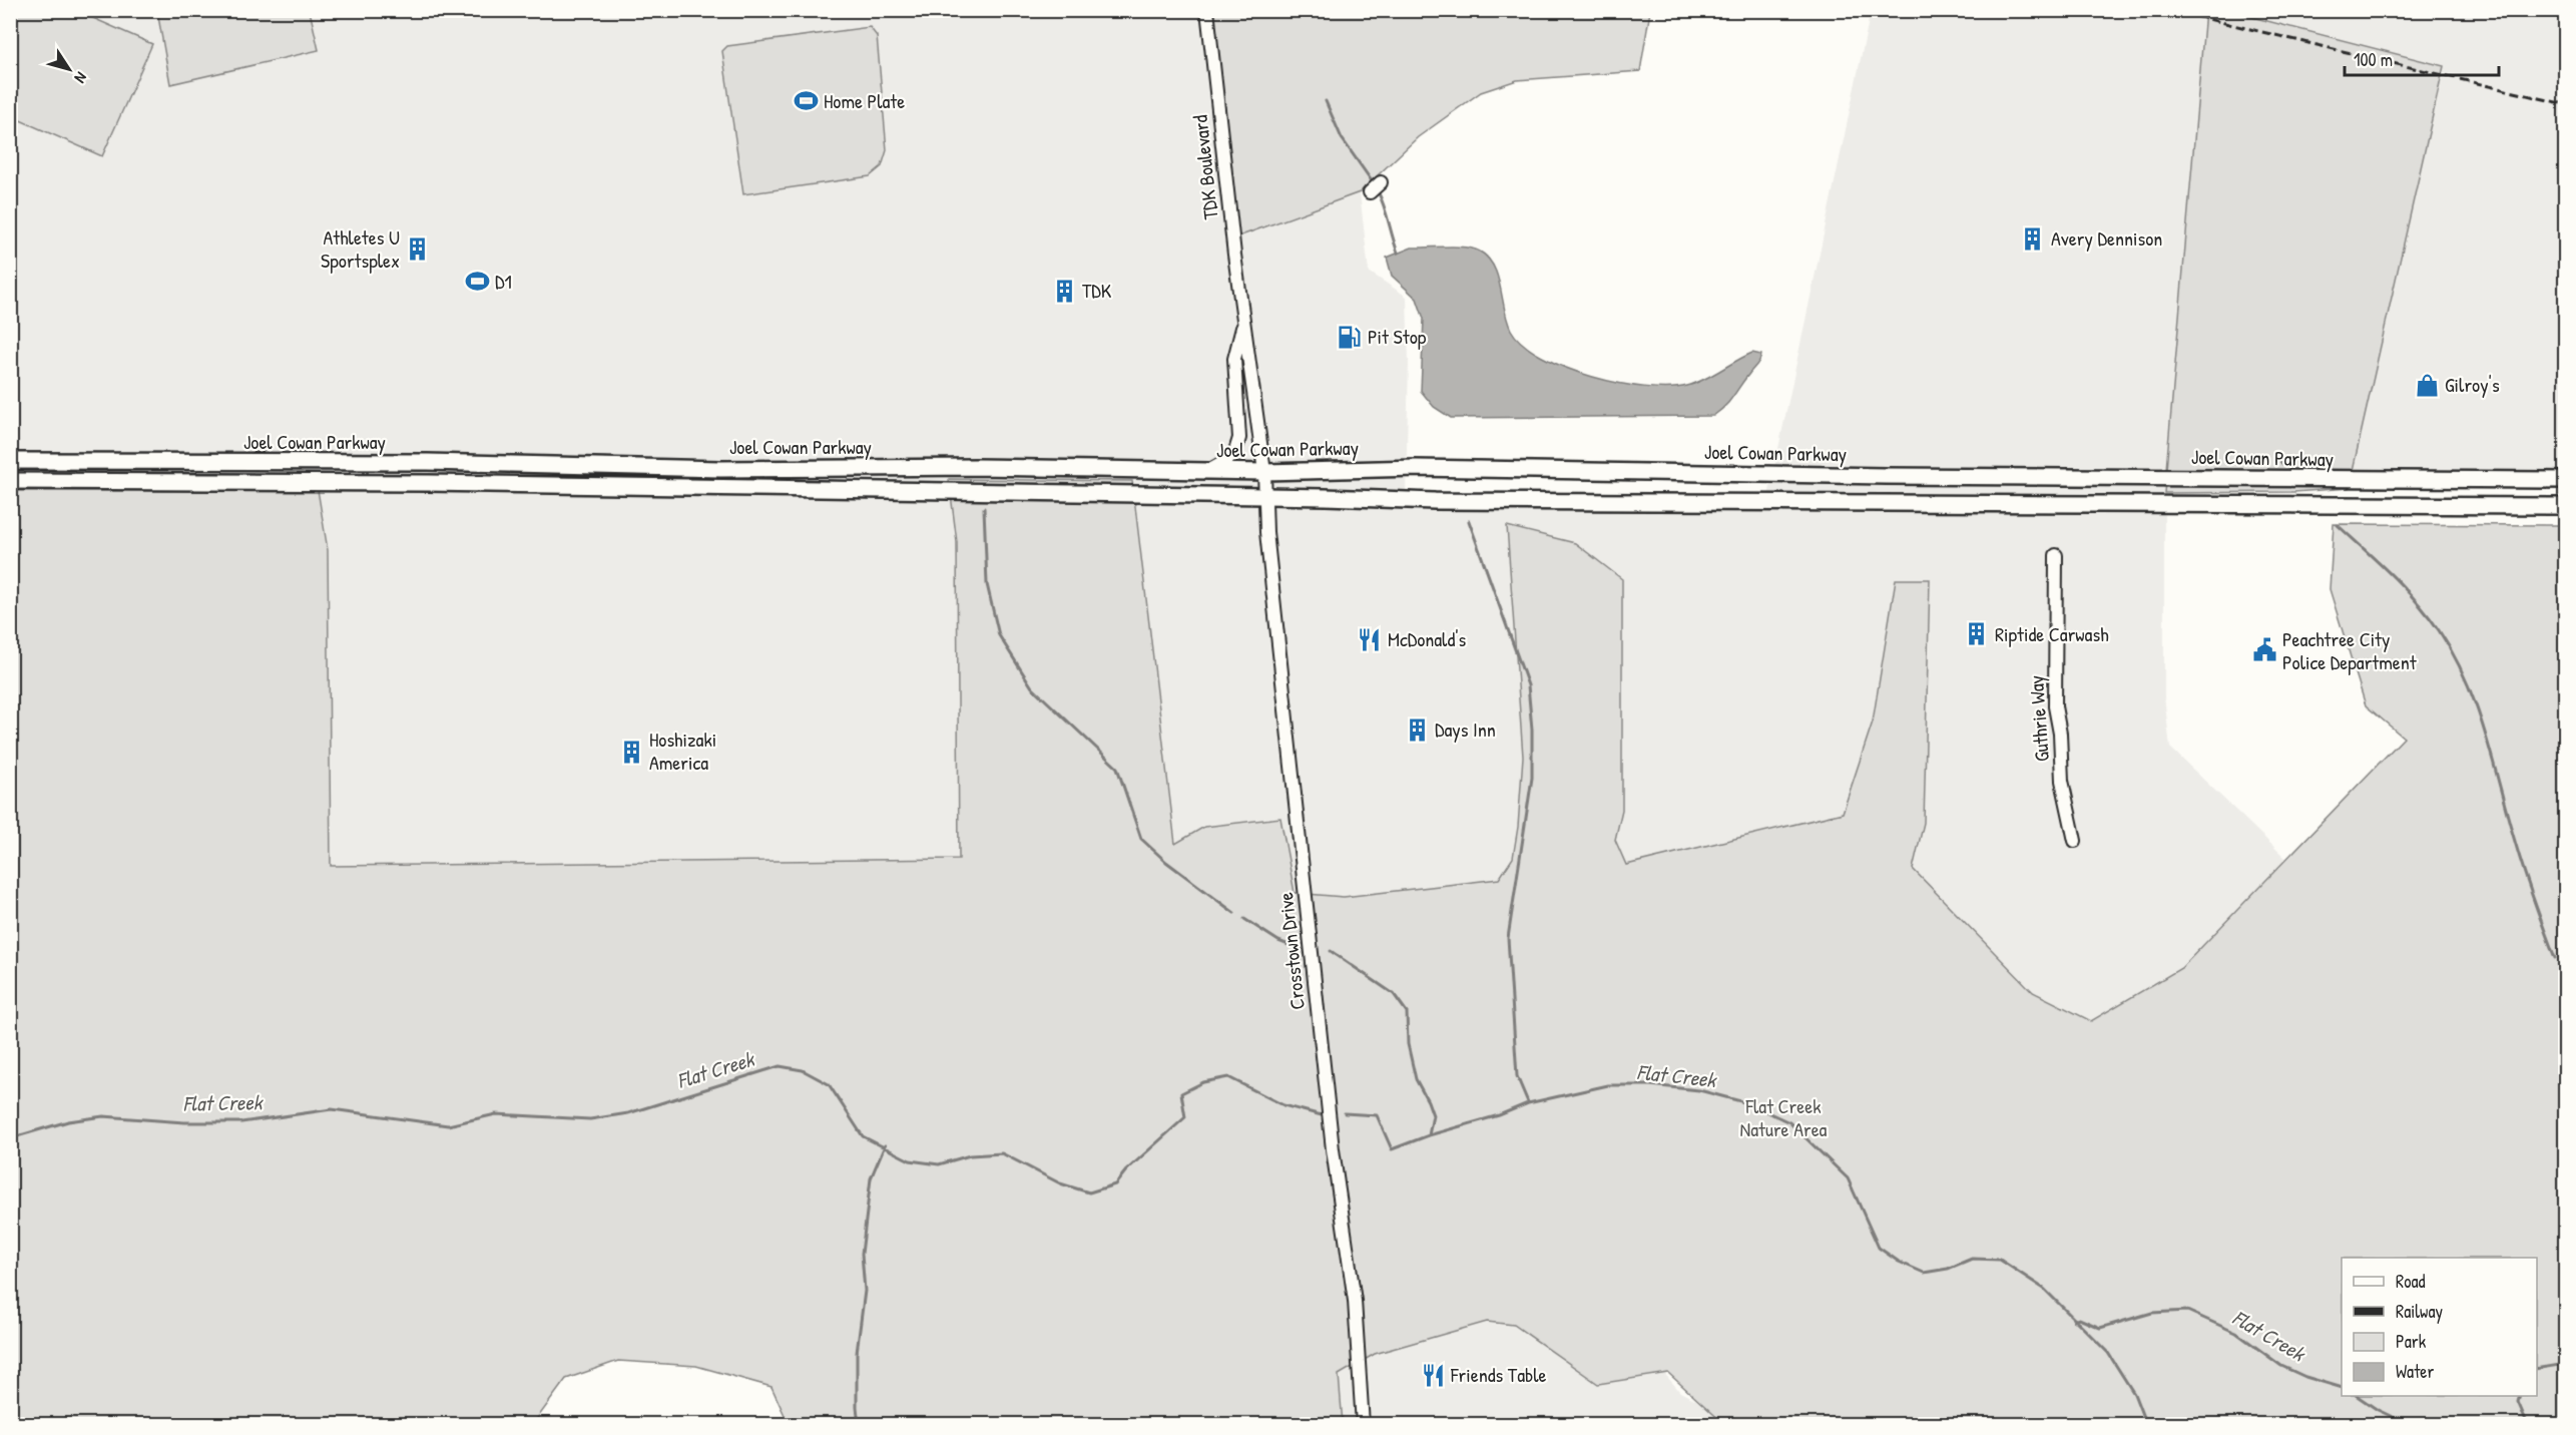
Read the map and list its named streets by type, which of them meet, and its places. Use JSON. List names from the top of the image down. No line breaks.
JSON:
{"streets":{"main road":["Joel Cowan Parkway"],"street":["TDK Boulevard","Guthrie Way","Crosstown Drive"]},"crossings":[["TDK Boulevard","Joel Cowan Parkway"],["TDK Boulevard","Crosstown Drive"],["Joel Cowan Parkway","Crosstown Drive"]],"water":["Flat Creek"],"parks":["Flat Creek Nature Area"],"places":{"sports":["Home Plate","D1"],"building":["Avery Dennison","Athletes U Sportsplex","TDK","Riptide Carwash","Days Inn","Hoshizaki America"],"fuel station":["Pit Stop"],"shop":["Gilroy's"],"restaurant":["McDonald's","Friends Table"],"public building":["Peachtree City Police Department"]},"legend":["Road","Railway","Park","Water"],"scale_bar":"100 m","north":"bottom right"}
